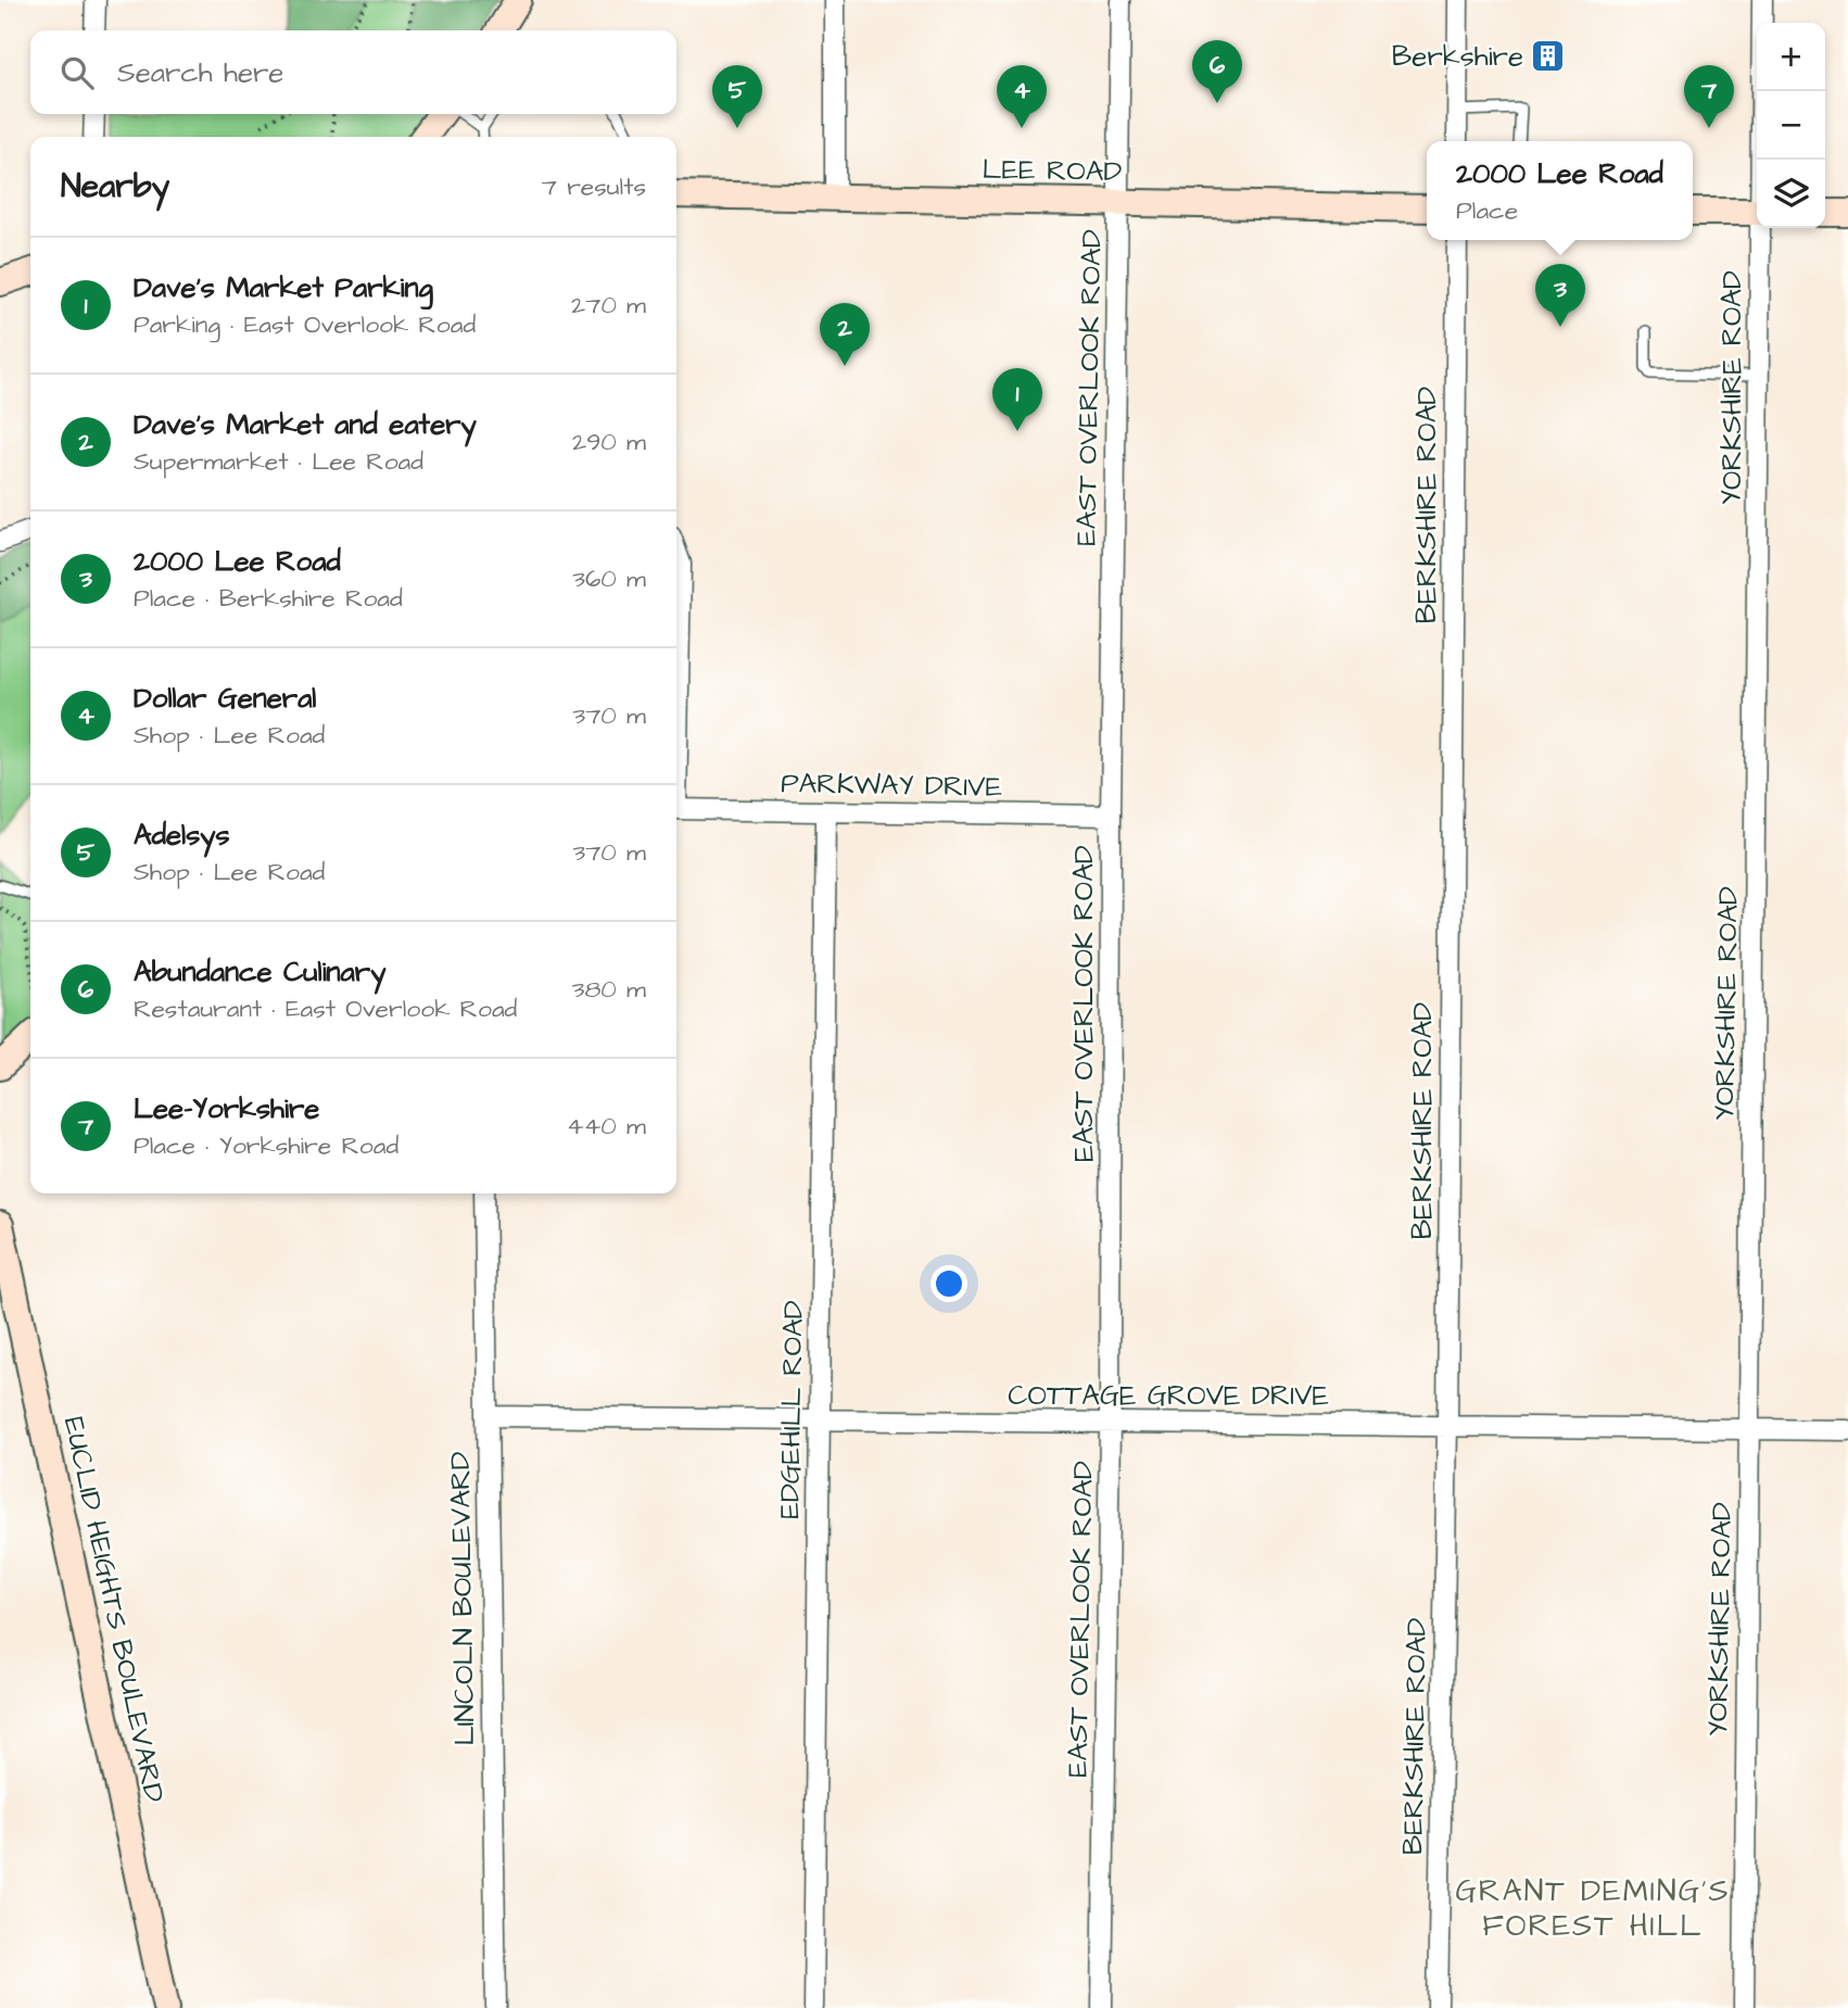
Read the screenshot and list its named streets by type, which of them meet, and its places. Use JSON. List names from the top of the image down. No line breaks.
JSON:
{"streets":{"street":["LEE ROAD","EAST OVERLOOK ROAD","YORKSHIRE ROAD","BERKSHIRE ROAD","PARKWAY DRIVE","COTTAGE GROVE DRIVE","EDGEHILL ROAD","LINCOLN BOULEVARD","EUCLID HEIGHTS BOULEVARD"]},"crossings":[["LEE ROAD","EAST OVERLOOK ROAD"],["EAST OVERLOOK ROAD","PARKWAY DRIVE"],["EAST OVERLOOK ROAD","COTTAGE GROVE DRIVE"],["YORKSHIRE ROAD","COTTAGE GROVE DRIVE"],["BERKSHIRE ROAD","COTTAGE GROVE DRIVE"],["PARKWAY DRIVE","EDGEHILL ROAD"],["COTTAGE GROVE DRIVE","EDGEHILL ROAD"],["COTTAGE GROVE DRIVE","LINCOLN BOULEVARD"]],"districts":["GRANT DEMING'S FOREST HILL"],"places":{"building":["Berkshire"]},"page":{"map_buttons":["+","−"],"search":"Search here","pins":["6","4","5","7","3","2","1"],"heading":["Nearby","7 results"],"popup":["2000 Lee Road","Place"],"list":[{"mark":"1","name":"Dave's Market Parking","note":"Parking · East Overlook Road","value":"270 m"},{"mark":"2","name":"Dave's Market and eatery","note":"Supermarket · Lee Road","value":"290 m"},{"mark":"3","name":"2000 Lee Road","note":"Place · Berkshire Road","value":"360 m"},{"mark":"4","name":"Dollar General","note":"Shop · Lee Road","value":"370 m"},{"mark":"5","name":"Adelsys","note":"Shop · Lee Road","value":"370 m"},{"mark":"6","name":"Abundance Culinary","note":"Restaurant · East Overlook Road","value":"380 m"},{"mark":"7","name":"Lee-Yorkshire","note":"Place · Yorkshire Road","value":"440 m"}]}}
